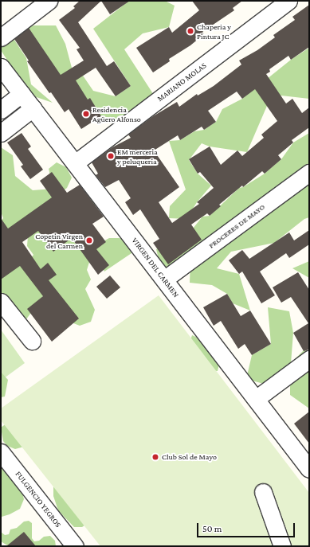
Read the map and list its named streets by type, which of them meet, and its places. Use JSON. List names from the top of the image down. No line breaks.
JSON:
{"streets":{"street":["MARIANO MOLAS","PROCERES DE MAYO","VIRGEN DEL CARMEN","FULGENCIO YEGROS"]},"crossings":[["MARIANO MOLAS","VIRGEN DEL CARMEN"],["PROCERES DE MAYO","VIRGEN DEL CARMEN"]],"places":["Chaperia y Pintura JC","Residencia Agüero Alfonso","EM merceria y peluqueria","Copetin Virgen del Carmen","Club Sol de Mayo"],"scale_bar":"50 m"}
